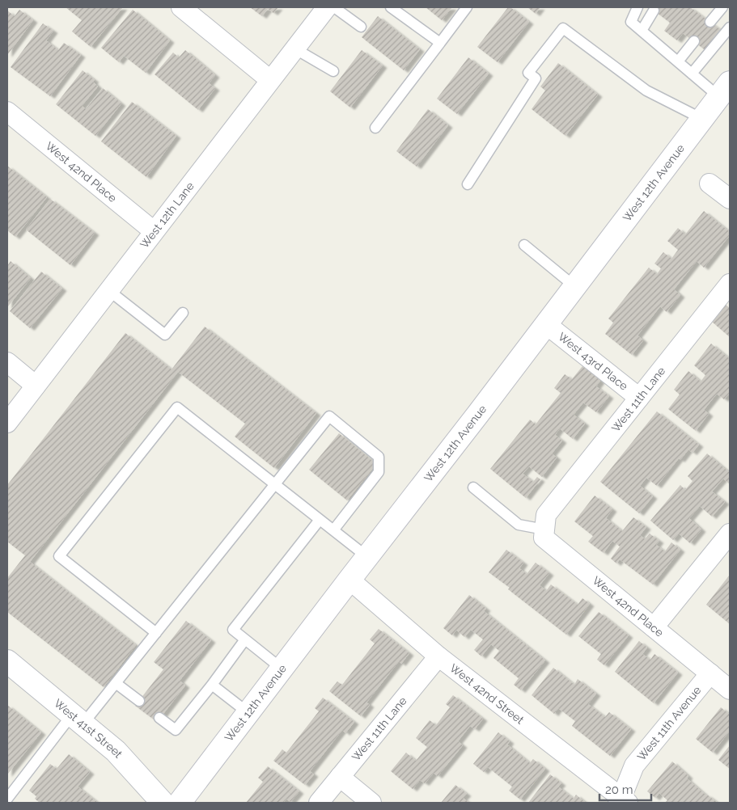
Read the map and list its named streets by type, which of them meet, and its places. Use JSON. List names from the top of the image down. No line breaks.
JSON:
{"streets":{"main road":["West 12th Avenue","West 41st Street"],"street":["West 42nd Place","West 12th Lane","West 43rd Place","West 11th Lane","West 42nd Street","West 11th Avenue"]},"crossings":[["West 42nd Place","West 12th Lane"],["West 42nd Place","West 11th Lane"],["West 42nd Place","West 11th Avenue"],["West 12th Avenue","West 43rd Place"],["West 12th Avenue","West 42nd Street"],["West 43rd Place","West 11th Lane"],["West 11th Lane","West 42nd Street"],["West 42nd Street","West 11th Avenue"]],"scale_bar":"20 m"}
